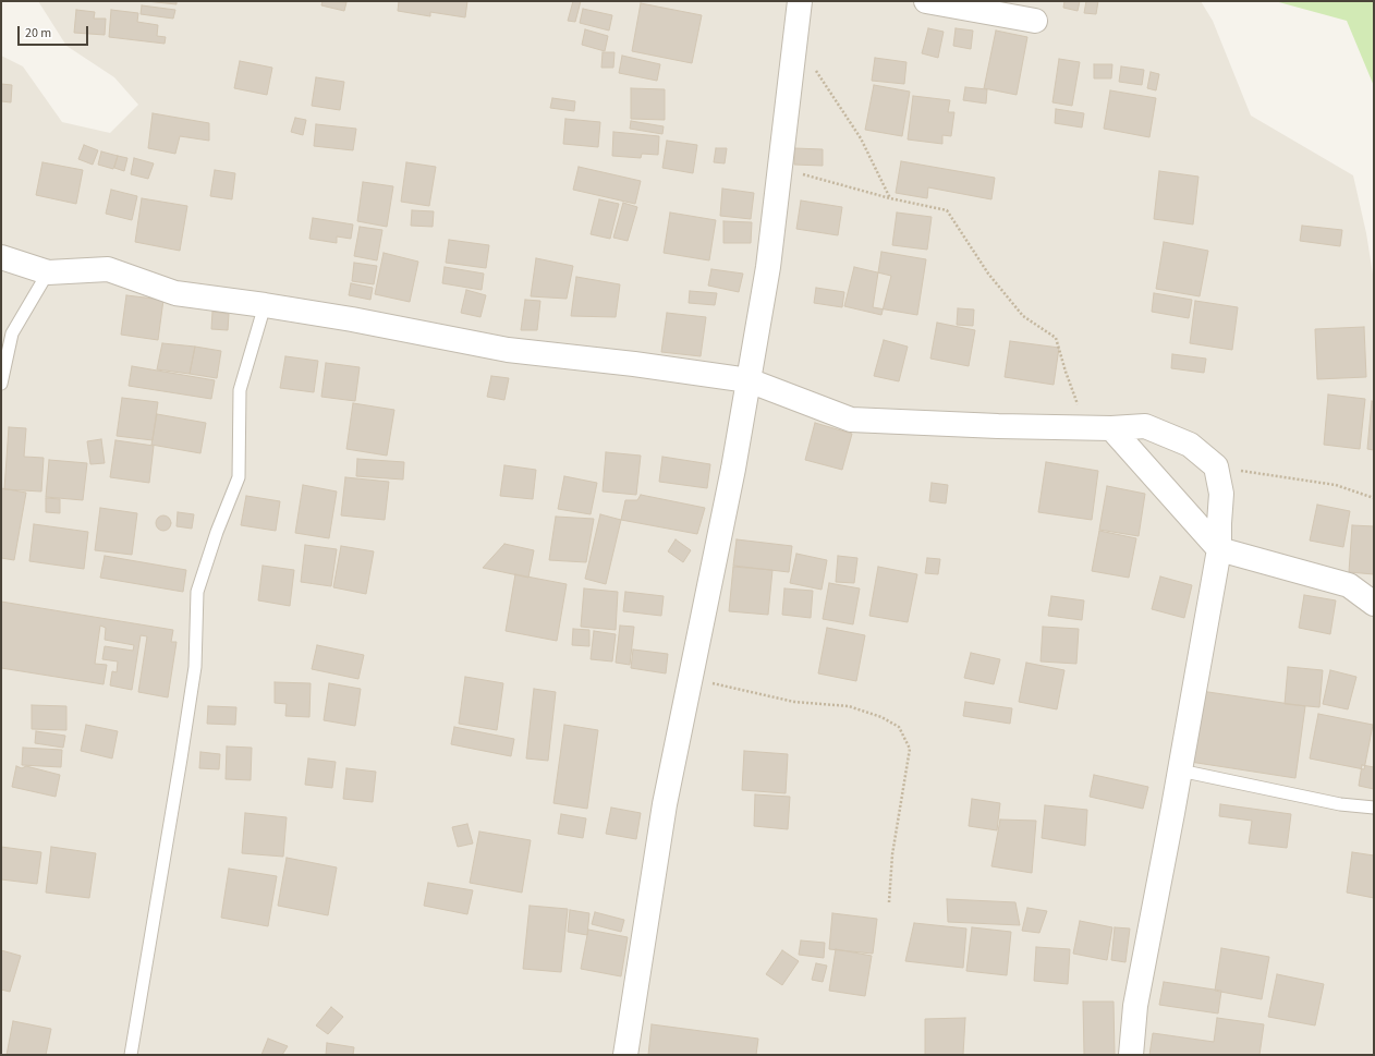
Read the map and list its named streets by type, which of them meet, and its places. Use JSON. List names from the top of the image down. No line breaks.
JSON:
{"scale_bar":"20 m"}
